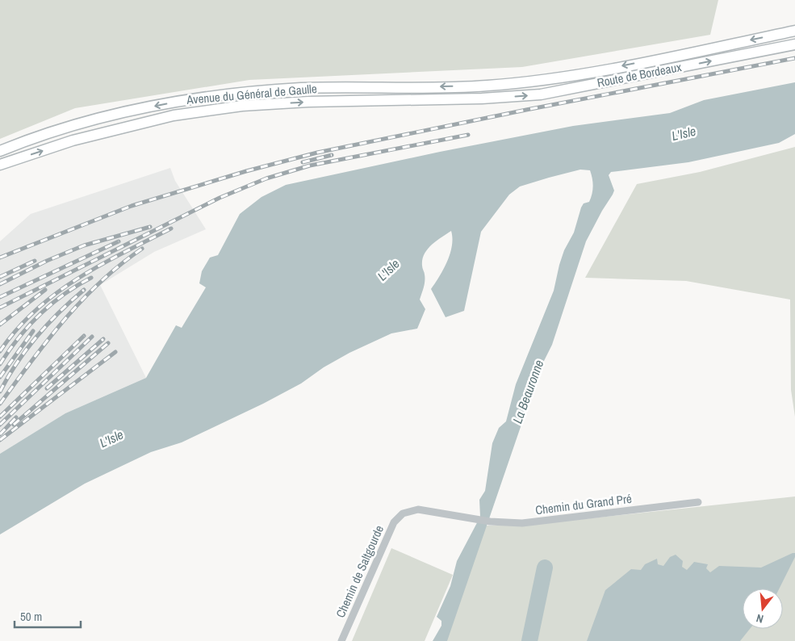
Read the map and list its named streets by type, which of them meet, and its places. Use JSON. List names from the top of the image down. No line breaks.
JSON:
{"streets":{"main road":["Route de Bordeaux","Avenue du Général de Gaulle"],"street":["Chemin du Grand Pré","Chemin de Saltgourde"]},"crossings":[["Route de Bordeaux","Avenue du Général de Gaulle"],["Chemin du Grand Pré","Chemin de Saltgourde"]],"water":["L'Isle","La Beauronne"],"scale_bar":"50 m","north":"bottom"}
